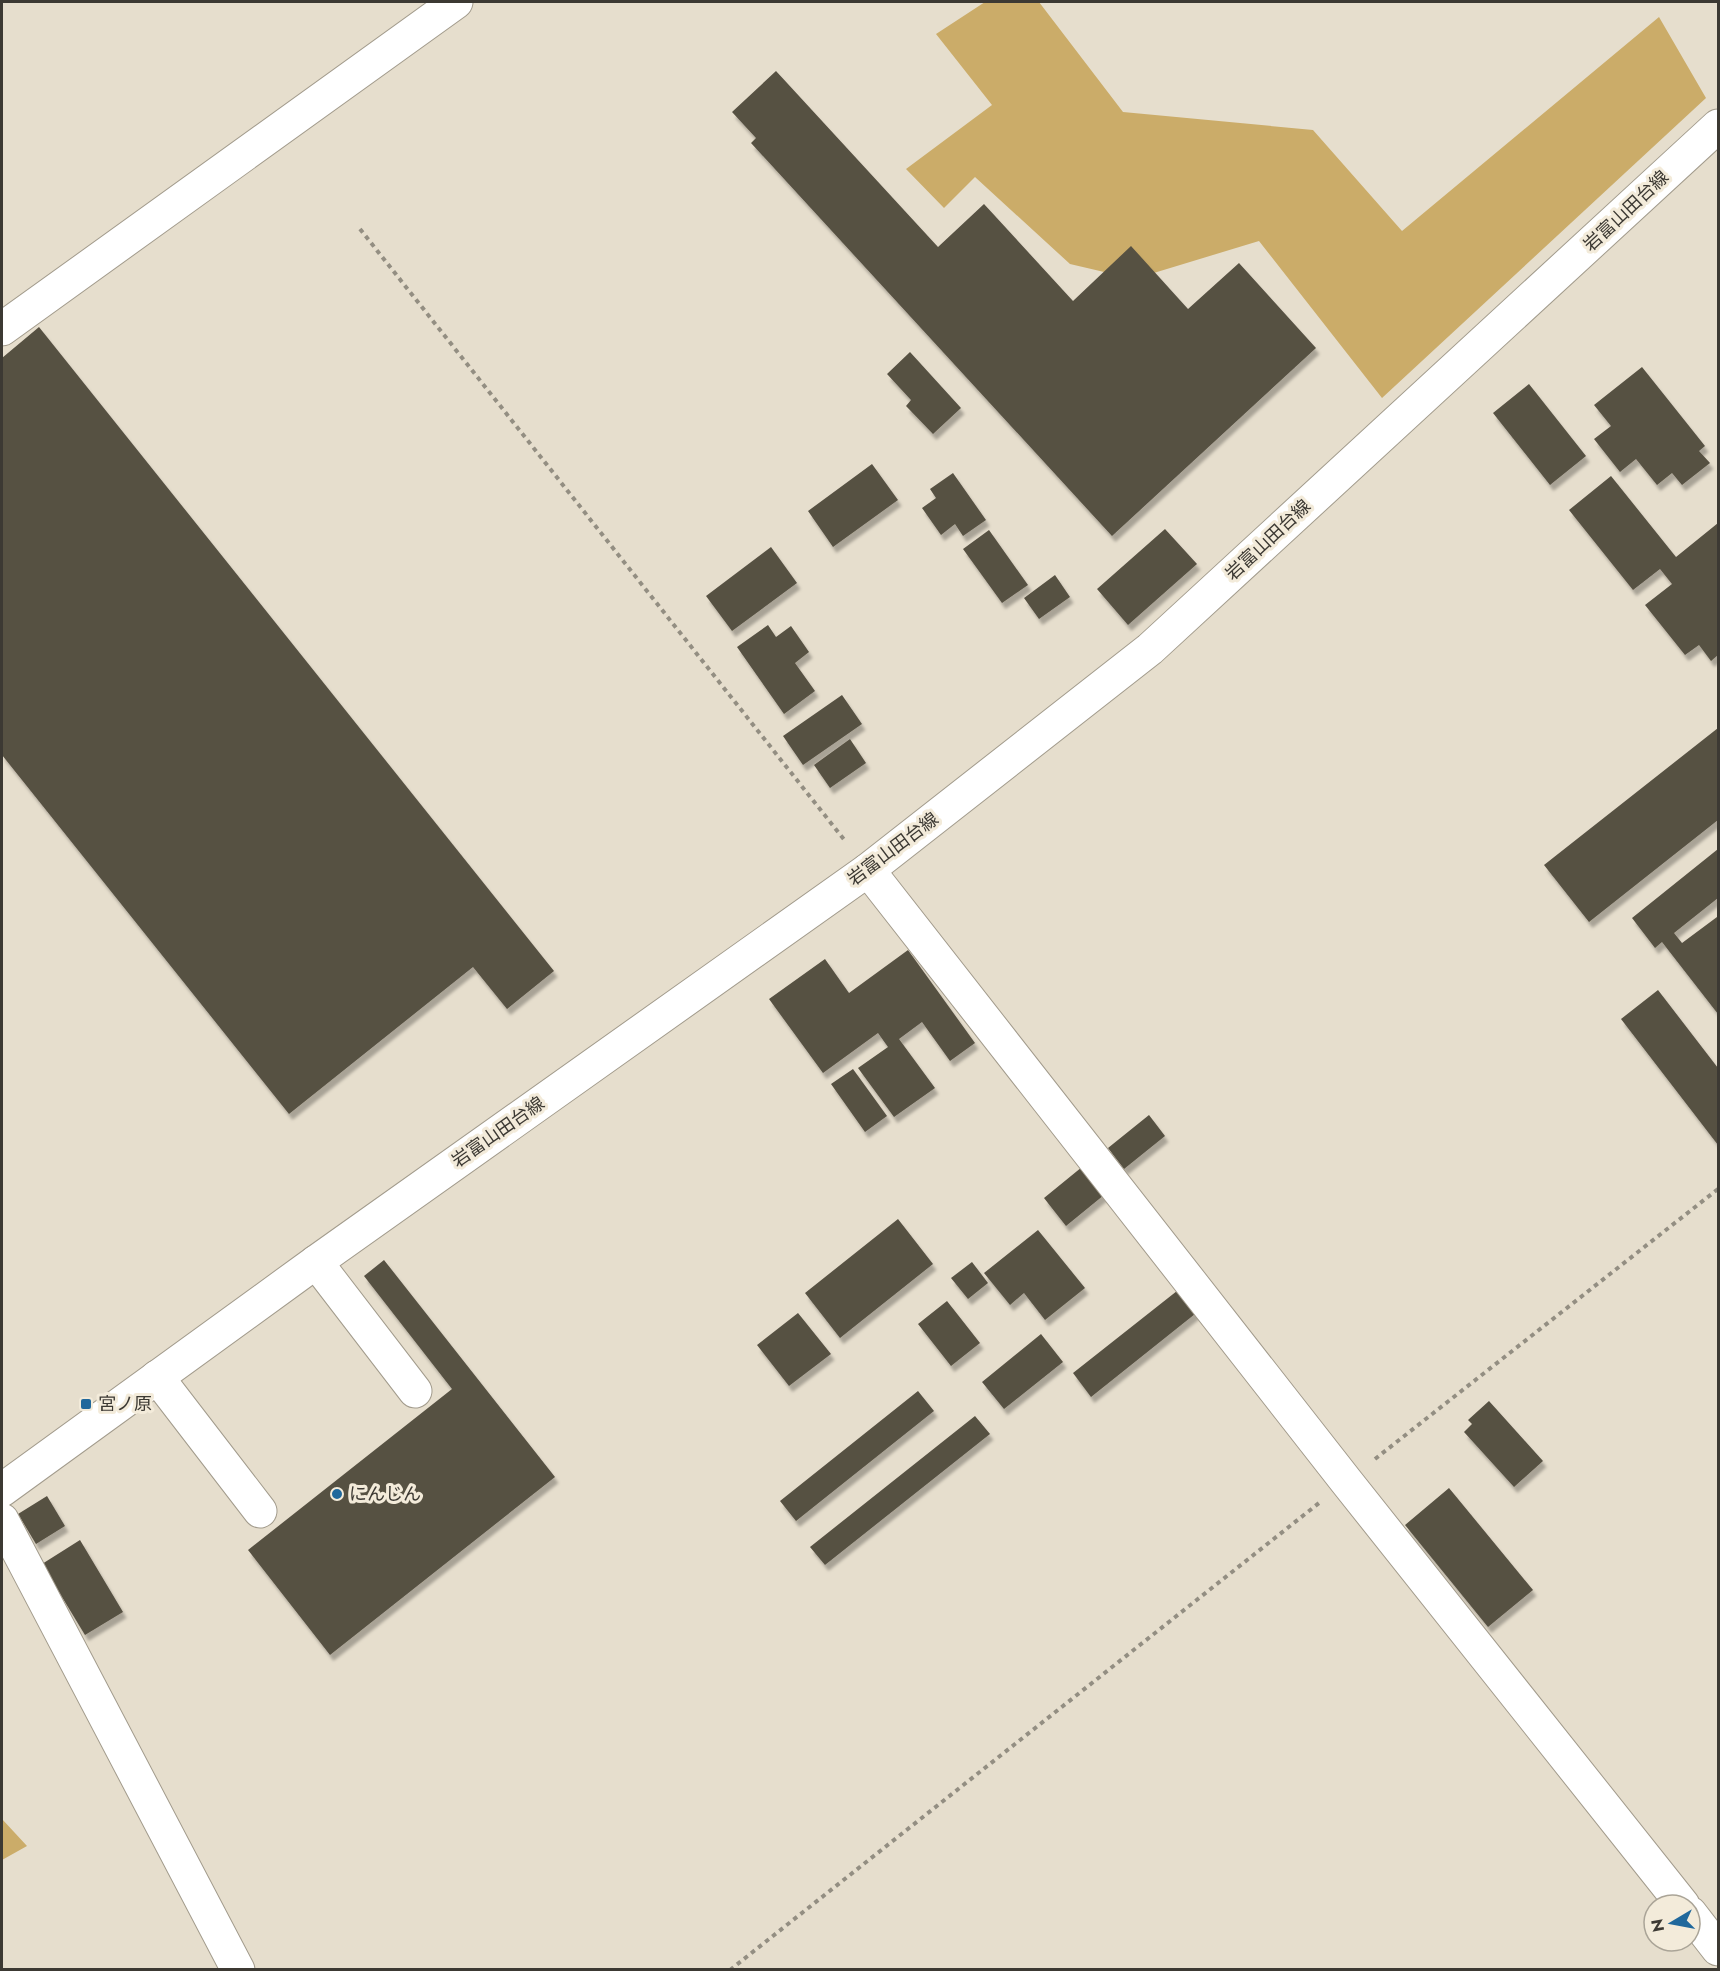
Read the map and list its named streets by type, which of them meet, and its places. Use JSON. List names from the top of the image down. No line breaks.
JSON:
{"streets":{"main road":["岩富山田台線"]},"places":{"transit":["宮ノ原"],"other":["にんじん"]},"north":"left"}
